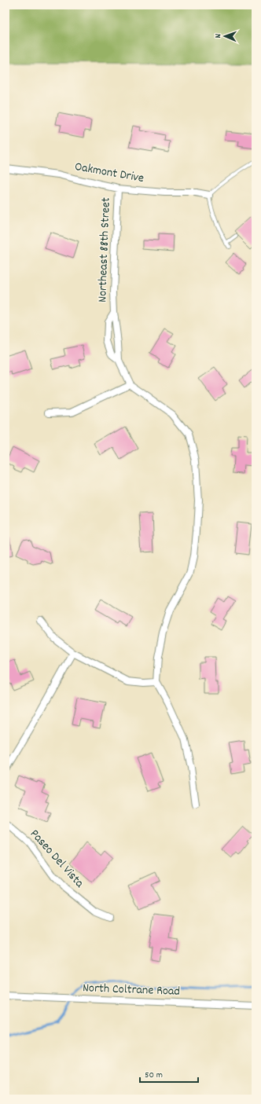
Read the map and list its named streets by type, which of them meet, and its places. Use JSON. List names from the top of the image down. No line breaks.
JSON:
{"streets":{"street":["Oakmont Drive","Northeast 88th Street","Paseo Del Vista","North Coltrane Road"]},"crossings":[["Oakmont Drive","Northeast 88th Street"]],"scale_bar":"50 m","north":"left"}
